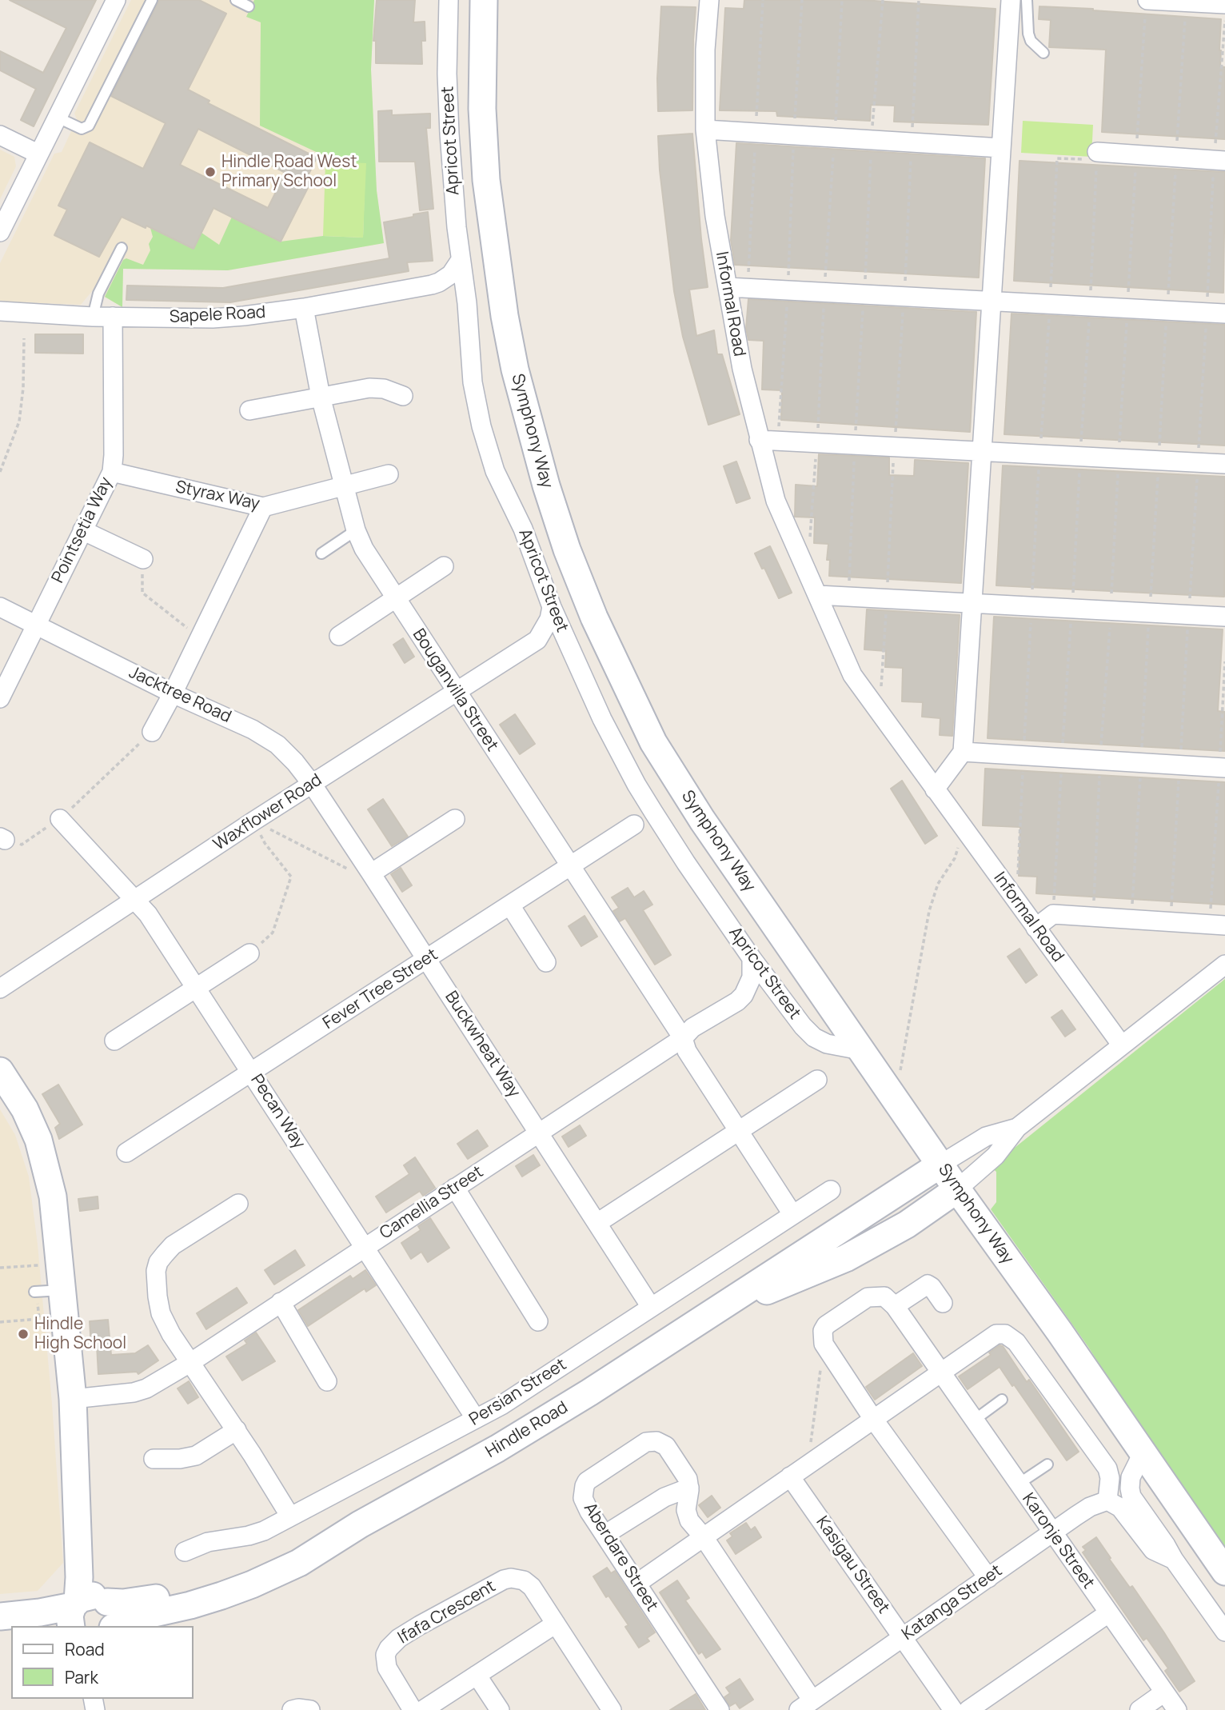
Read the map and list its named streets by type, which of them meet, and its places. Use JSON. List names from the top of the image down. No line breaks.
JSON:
{"streets":{"main road":["Symphony Way","Hindle Road"],"street":["Apricot Street","Informal Road","Sapele Road","Styrax Way","Pointsetia Way","Bouganvilla Street","Jacktree Road","Waxflower Road","Fever Tree Street","Buckwheat Way","Pecan Way","Camellia Street","Persian Street","Karonje Street","Aberdare Street","Kasigau Street","Katanga Street","Ifafa Crescent"]},"crossings":[["Apricot Street","Sapele Road"],["Apricot Street","Symphony Way"],["Apricot Street","Camellia Street"],["Sapele Road","Pointsetia Way"],["Sapele Road","Bouganvilla Street"],["Symphony Way","Hindle Road"],["Styrax Way","Pointsetia Way"],["Styrax Way","Bouganvilla Street"],["Pointsetia Way","Jacktree Road"],["Bouganvilla Street","Waxflower Road"],["Bouganvilla Street","Fever Tree Street"],["Bouganvilla Street","Camellia Street"],["Bouganvilla Street","Persian Street"],["Jacktree Road","Waxflower Road"],["Jacktree Road","Buckwheat Way"],["Waxflower Road","Buckwheat Way"],["Waxflower Road","Pecan Way"],["Fever Tree Street","Buckwheat Way"],["Fever Tree Street","Pecan Way"],["Buckwheat Way","Camellia Street"],["Buckwheat Way","Persian Street"],["Pecan Way","Camellia Street"],["Pecan Way","Persian Street"],["Karonje Street","Katanga Street"],["Aberdare Street","Katanga Street"],["Kasigau Street","Katanga Street"]],"places":["Hindle Road West Primary School","Hindle High School"],"legend":["Road","Park"]}
